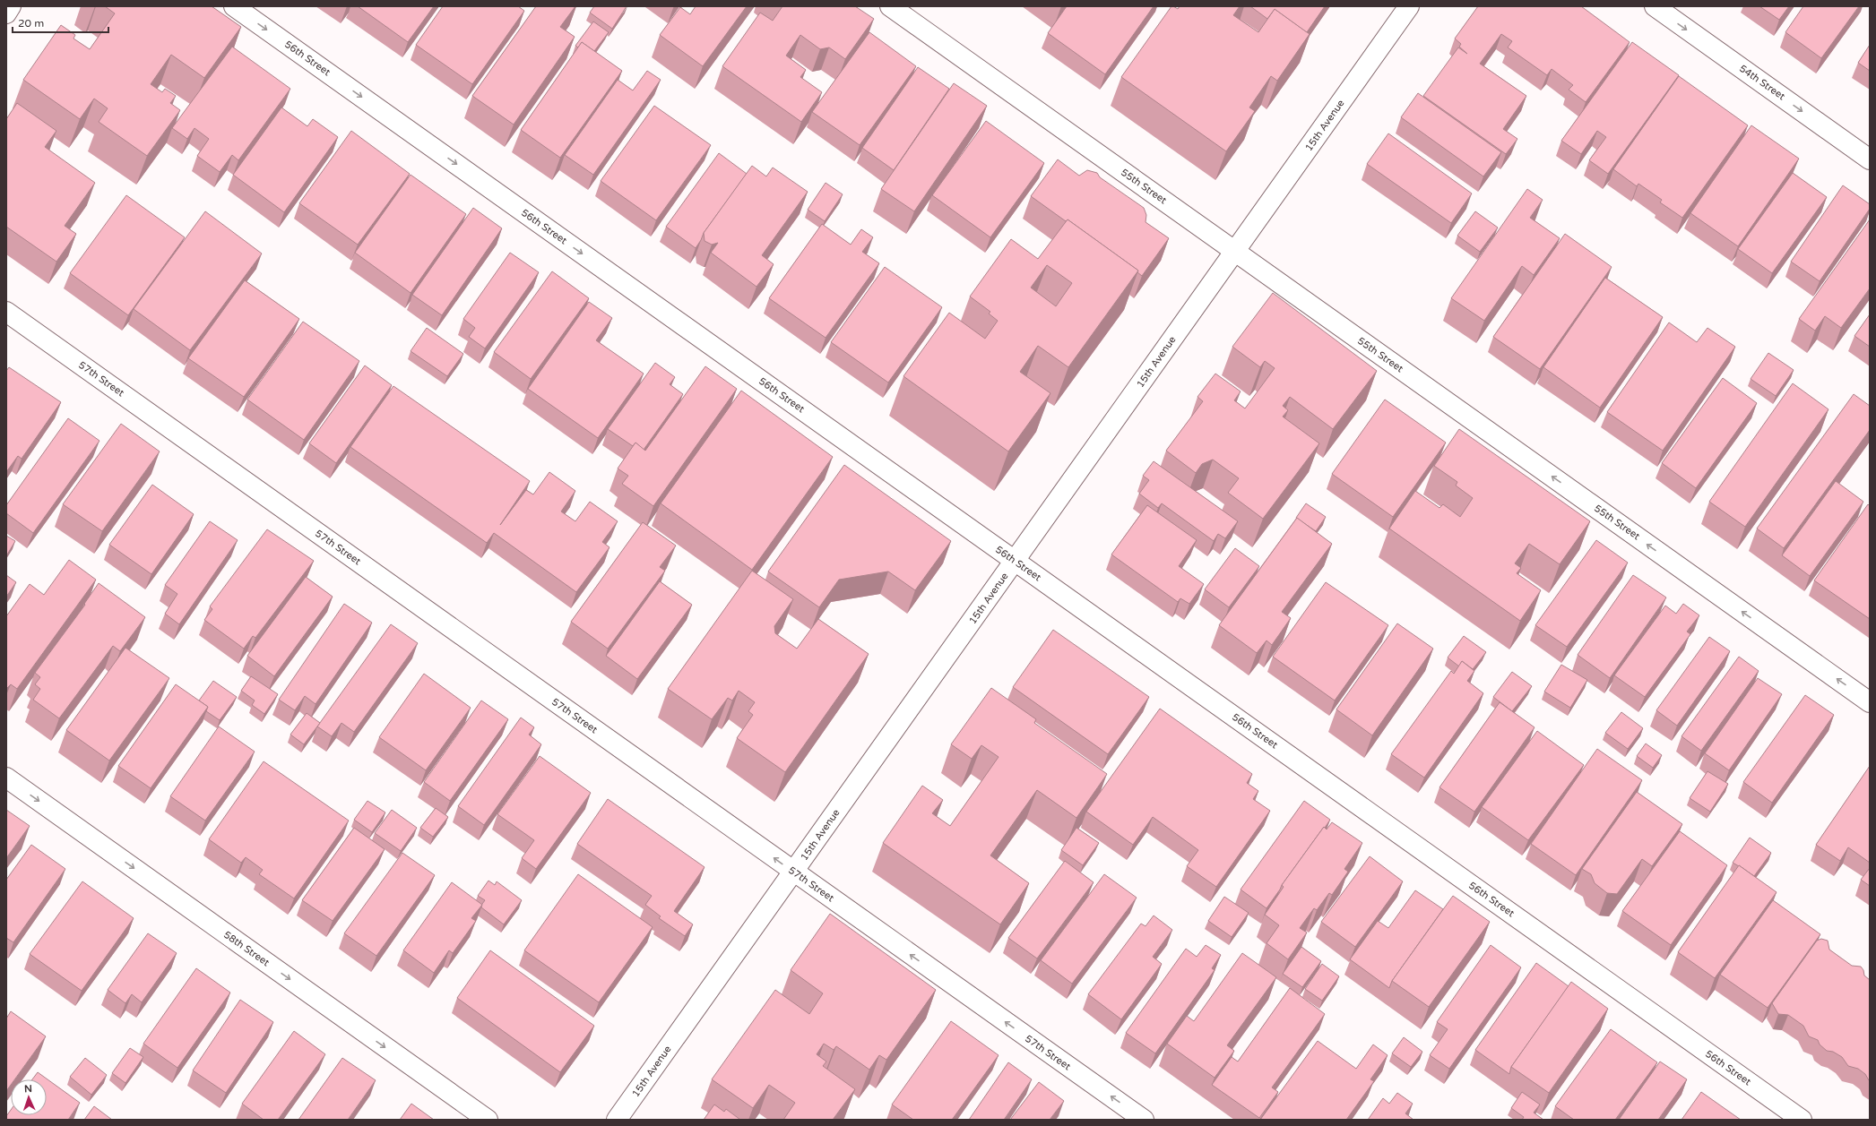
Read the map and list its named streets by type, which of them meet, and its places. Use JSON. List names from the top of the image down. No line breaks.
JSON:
{"streets":{"street":["56th Street","54th Street","15th Avenue","55th Street","57th Street","58th Street"]},"crossings":[["56th Street","15th Avenue"],["15th Avenue","55th Street"],["15th Avenue","57th Street"]],"one_way":["56th Street","54th Street","55th Street","57th Street","58th Street"],"scale_bar":"20 m","north":"top"}
